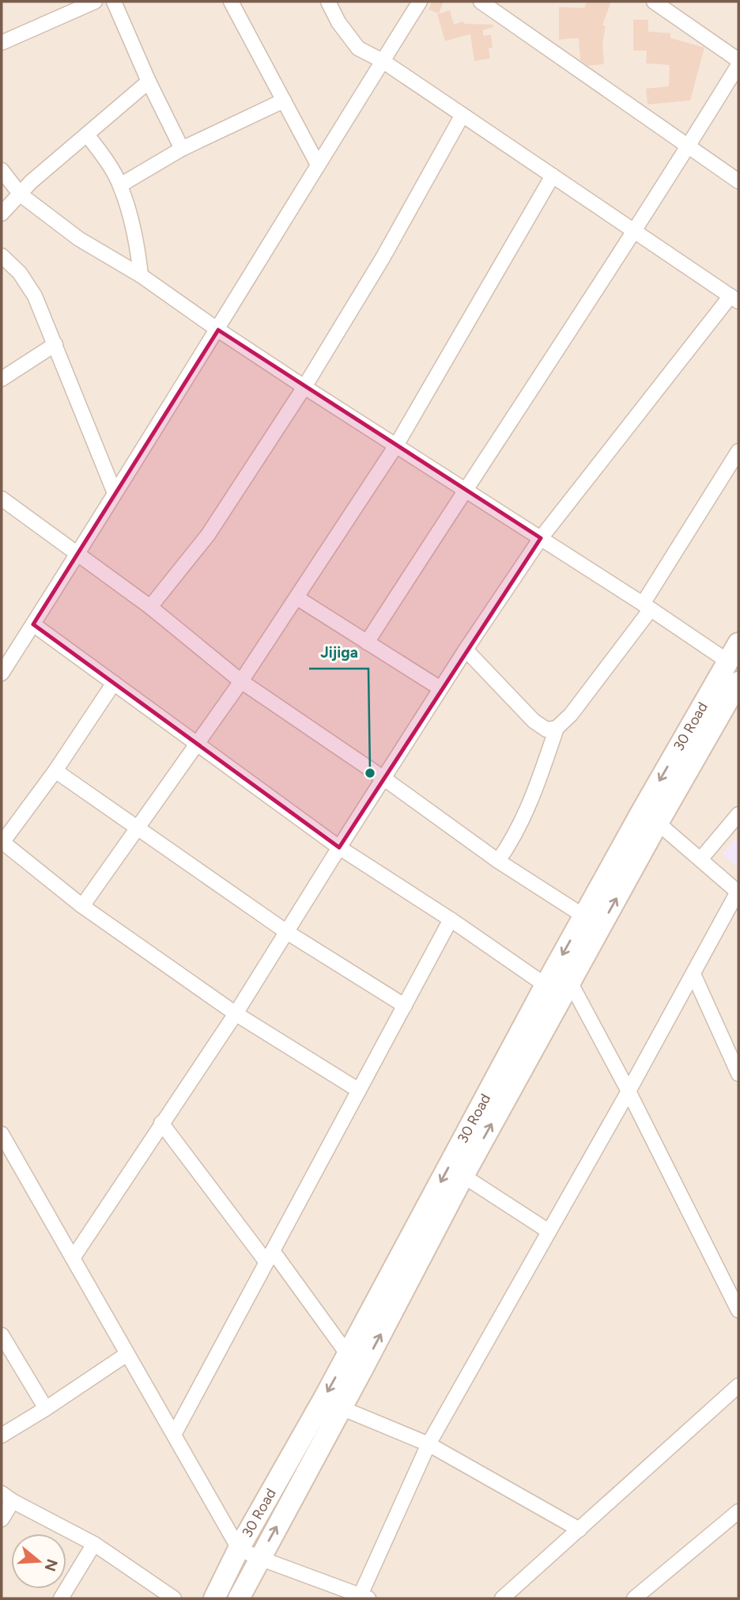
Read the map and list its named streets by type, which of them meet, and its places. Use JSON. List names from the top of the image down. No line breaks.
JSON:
{"streets":{"main road":["30 Road"]},"places":["Jijiga"],"north":"right"}
